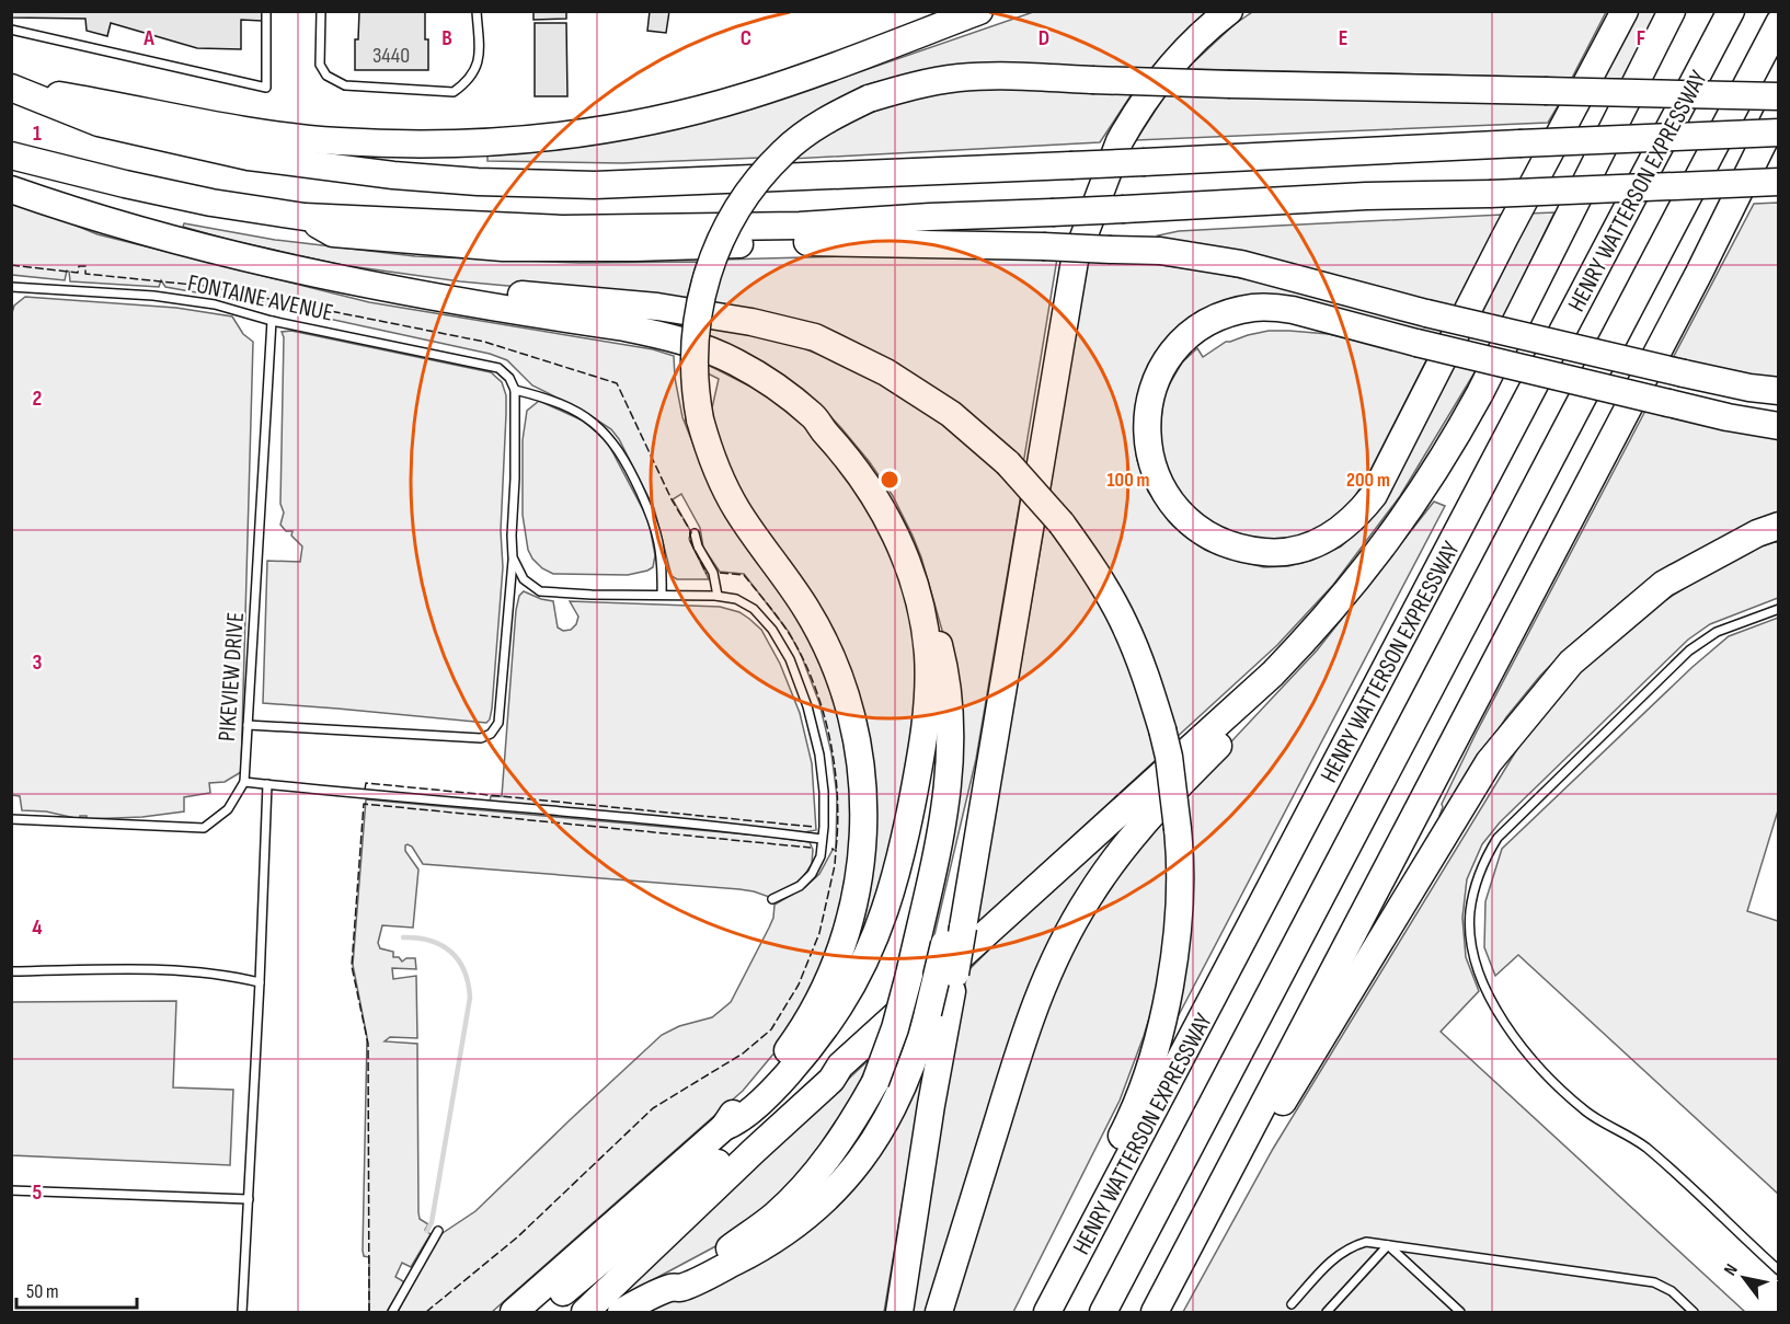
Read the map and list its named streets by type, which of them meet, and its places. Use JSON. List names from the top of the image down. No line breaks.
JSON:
{"streets":{"highway":["HENRY WATTERSON EXPRESSWAY"],"lane":["FONTAINE AVENUE","PIKEVIEW DRIVE"]},"crossings":[["FONTAINE AVENUE","PIKEVIEW DRIVE"]],"house_numbers":["3440"],"scale_bar":"50 m","north":"top left","grid":{"columns":["A","B","C","D","E","F"],"rows":["1","2","3","4","5"]},"rings":["100 m","200 m"]}
